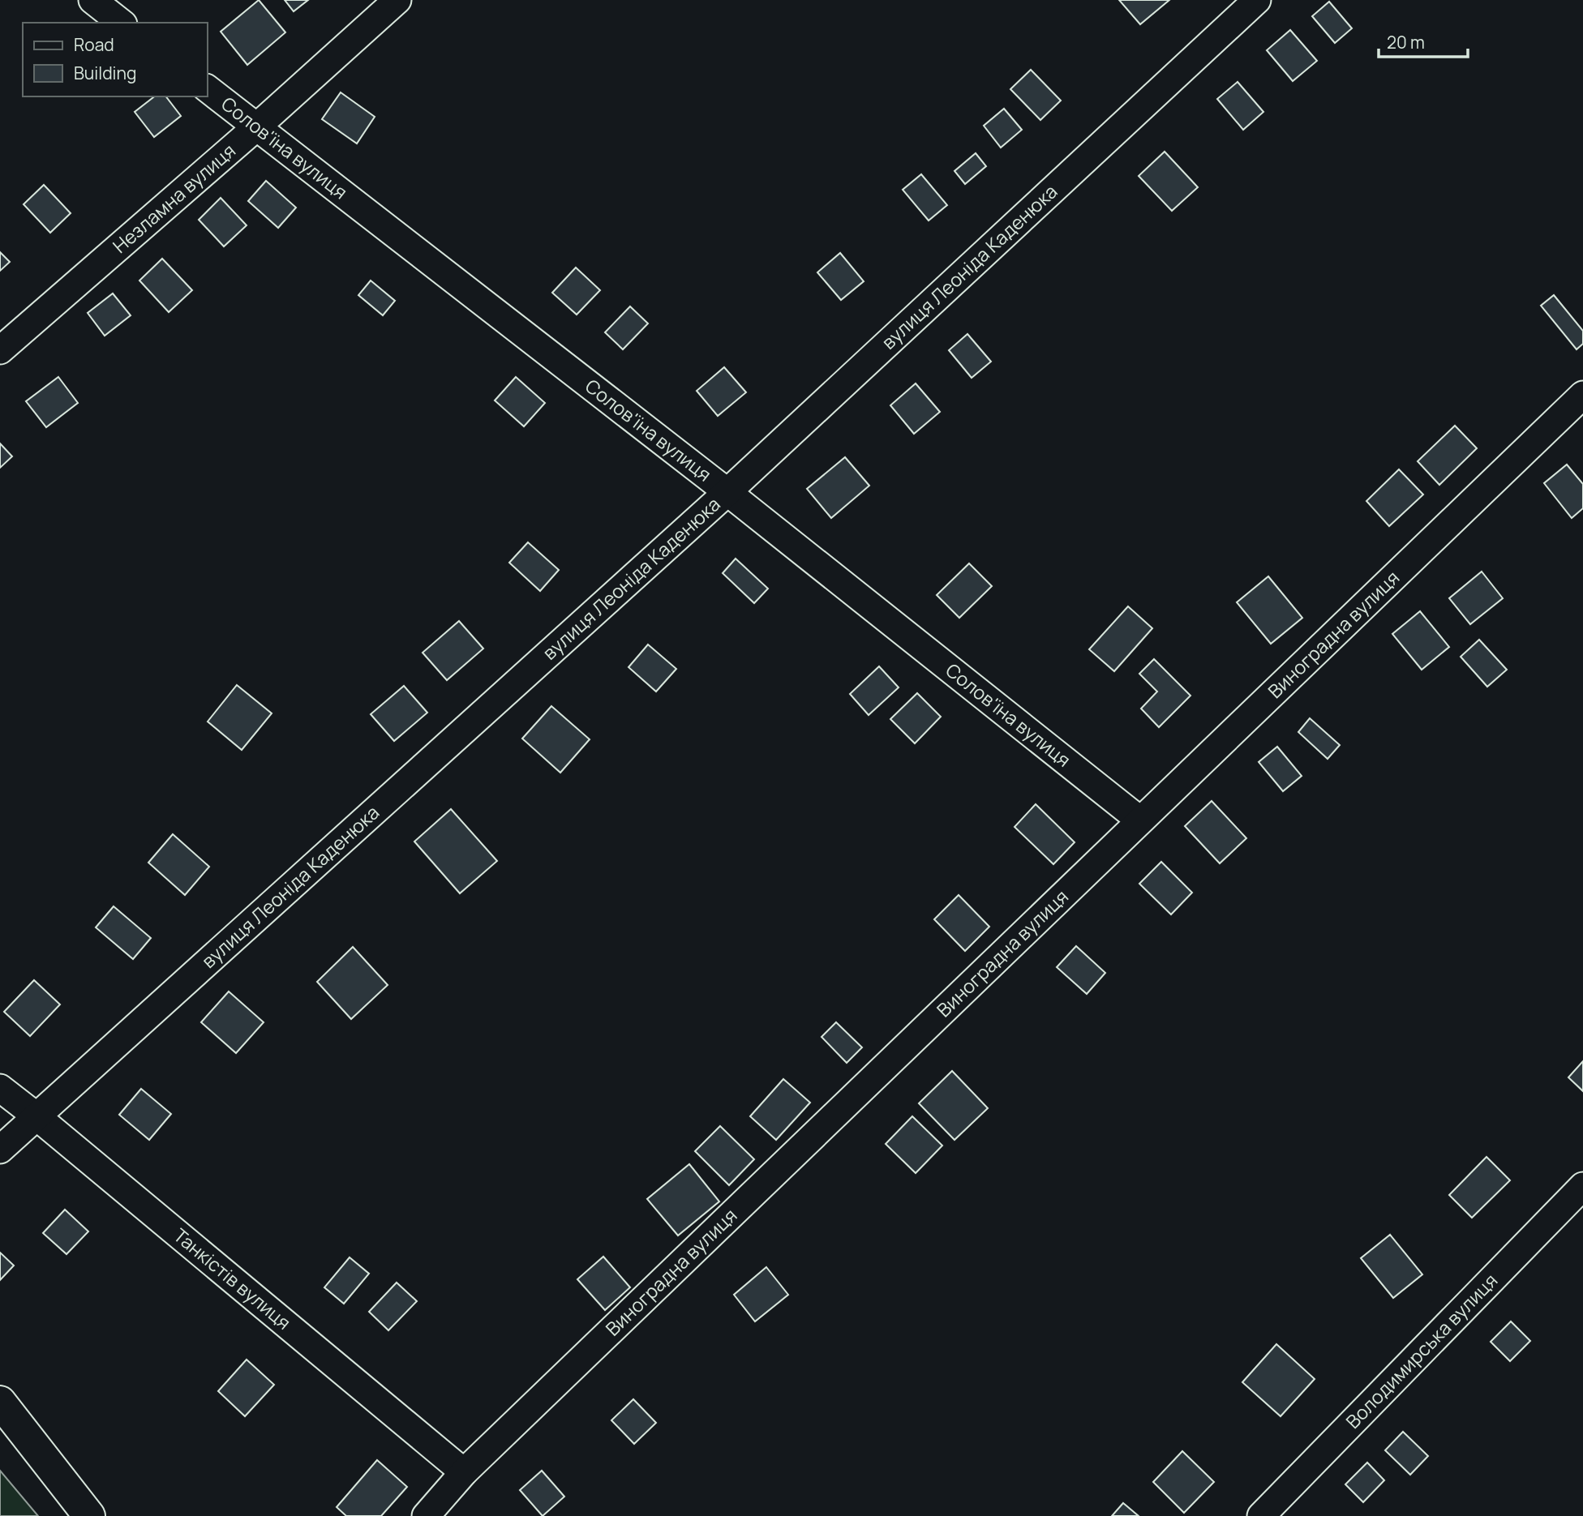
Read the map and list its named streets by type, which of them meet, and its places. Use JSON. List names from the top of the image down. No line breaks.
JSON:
{"streets":{"street":["Солов'їна вулиця","Незламна вулиця","вулиця Леоніда Каденюка","Виноградна вулиця","Танкістів вулиця","Володимирська вулиця"]},"crossings":[["Солов'їна вулиця","Незламна вулиця"],["Солов'їна вулиця","вулиця Леоніда Каденюка"],["Солов'їна вулиця","Виноградна вулиця"],["вулиця Леоніда Каденюка","Танкістів вулиця"],["Виноградна вулиця","Танкістів вулиця"]],"legend":["Road","Building"],"scale_bar":"20 m"}
